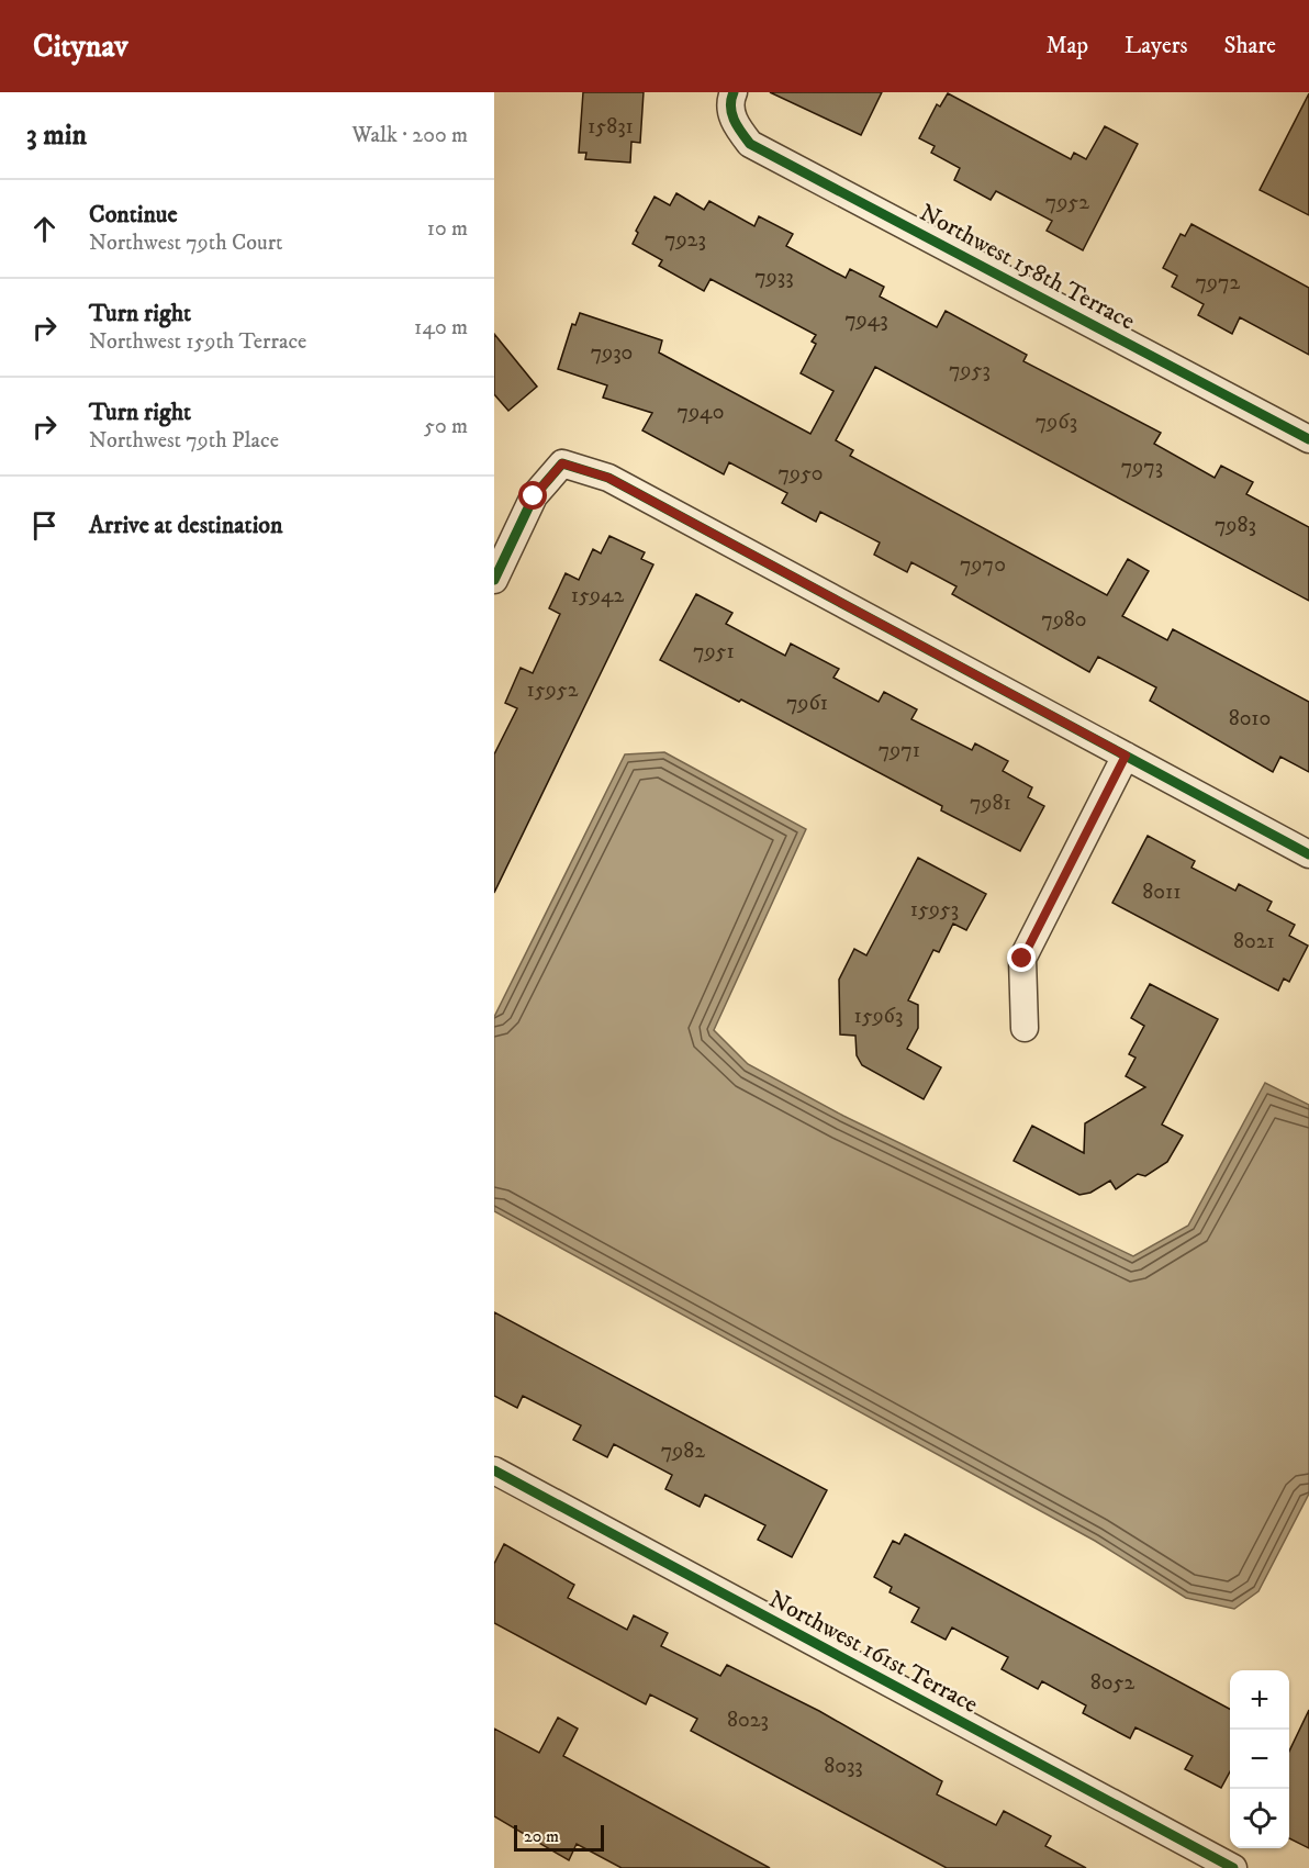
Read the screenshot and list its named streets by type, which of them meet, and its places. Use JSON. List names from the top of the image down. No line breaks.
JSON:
{"streets":{"street":["Northwest 158th Terrace","Northwest 161st Terrace"]},"house_numbers":["15831","7952","7923","7933","7972","7943","7930","7953","7940","7963","7973","7950","7983","7970","15942","7980","7951","15952","7961","8010","7971","7981","8011","15953","8021","15963","7982","8052","8023","8033"],"scale_bar":"20 m","page":{"header":"Citynav","nav":["Map","Layers","Share"],"heading":["3 min","Walk · 200 m"],"list":[["Continue","Northwest 79th Court","10 m"],["Turn right","Northwest 159th Terrace","140 m"],["Turn right","Northwest 79th Place","50 m"],"Arrive at destination"],"map_buttons":["+","−"],"scale":"20 m"}}
